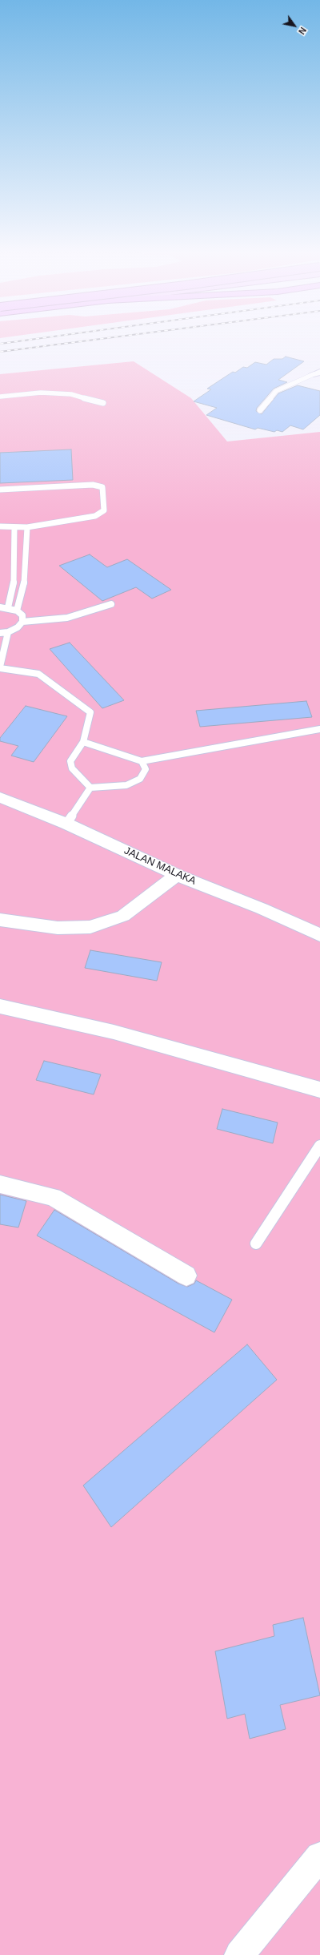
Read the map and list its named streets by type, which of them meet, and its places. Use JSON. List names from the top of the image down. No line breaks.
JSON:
{"streets":{"street":["JALAN MALAKA"]},"north":"bottom right"}
